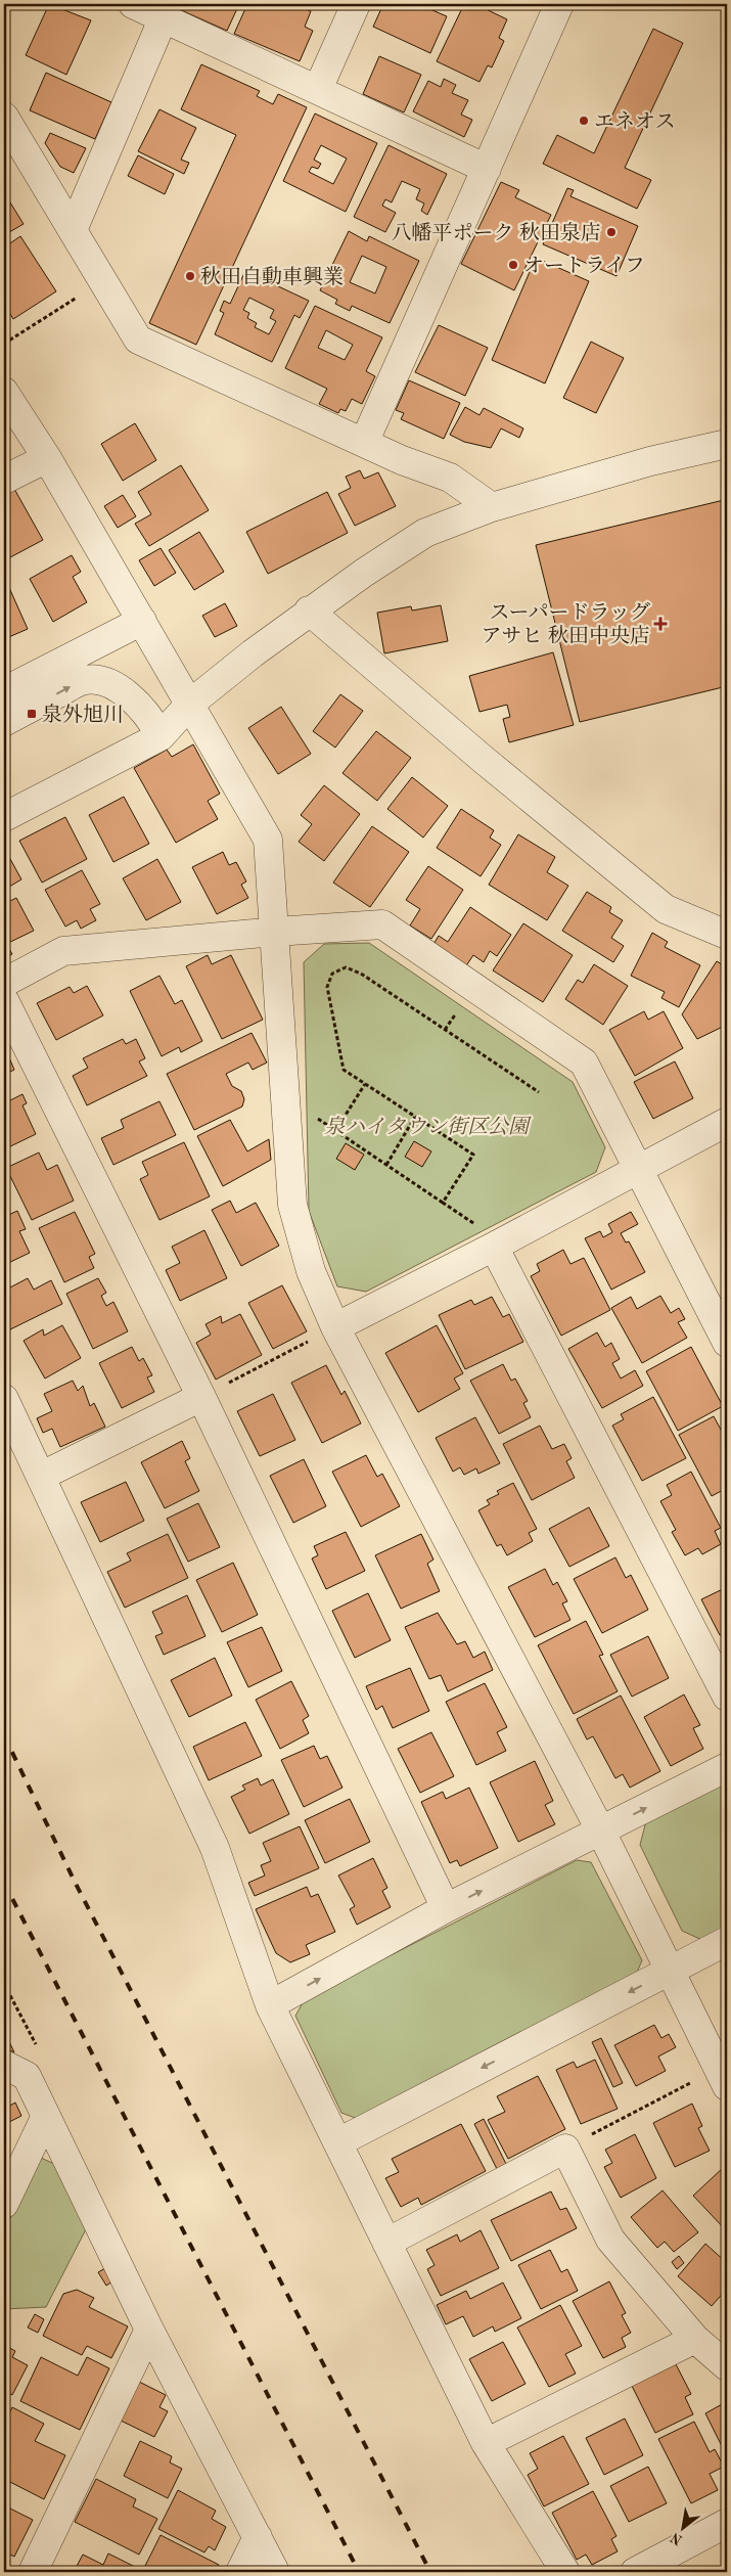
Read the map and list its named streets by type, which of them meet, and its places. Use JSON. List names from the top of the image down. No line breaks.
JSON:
{"parks":["泉ハイタウン街区公園"],"places":{"other":["エネオス","八幡平ポーク 秋田泉店","オートライフ","秋田自動車興業"],"health":["スーパードラッグ アサヒ 秋田中央店"],"transit":["泉外旭川"]},"north":"bottom left"}
